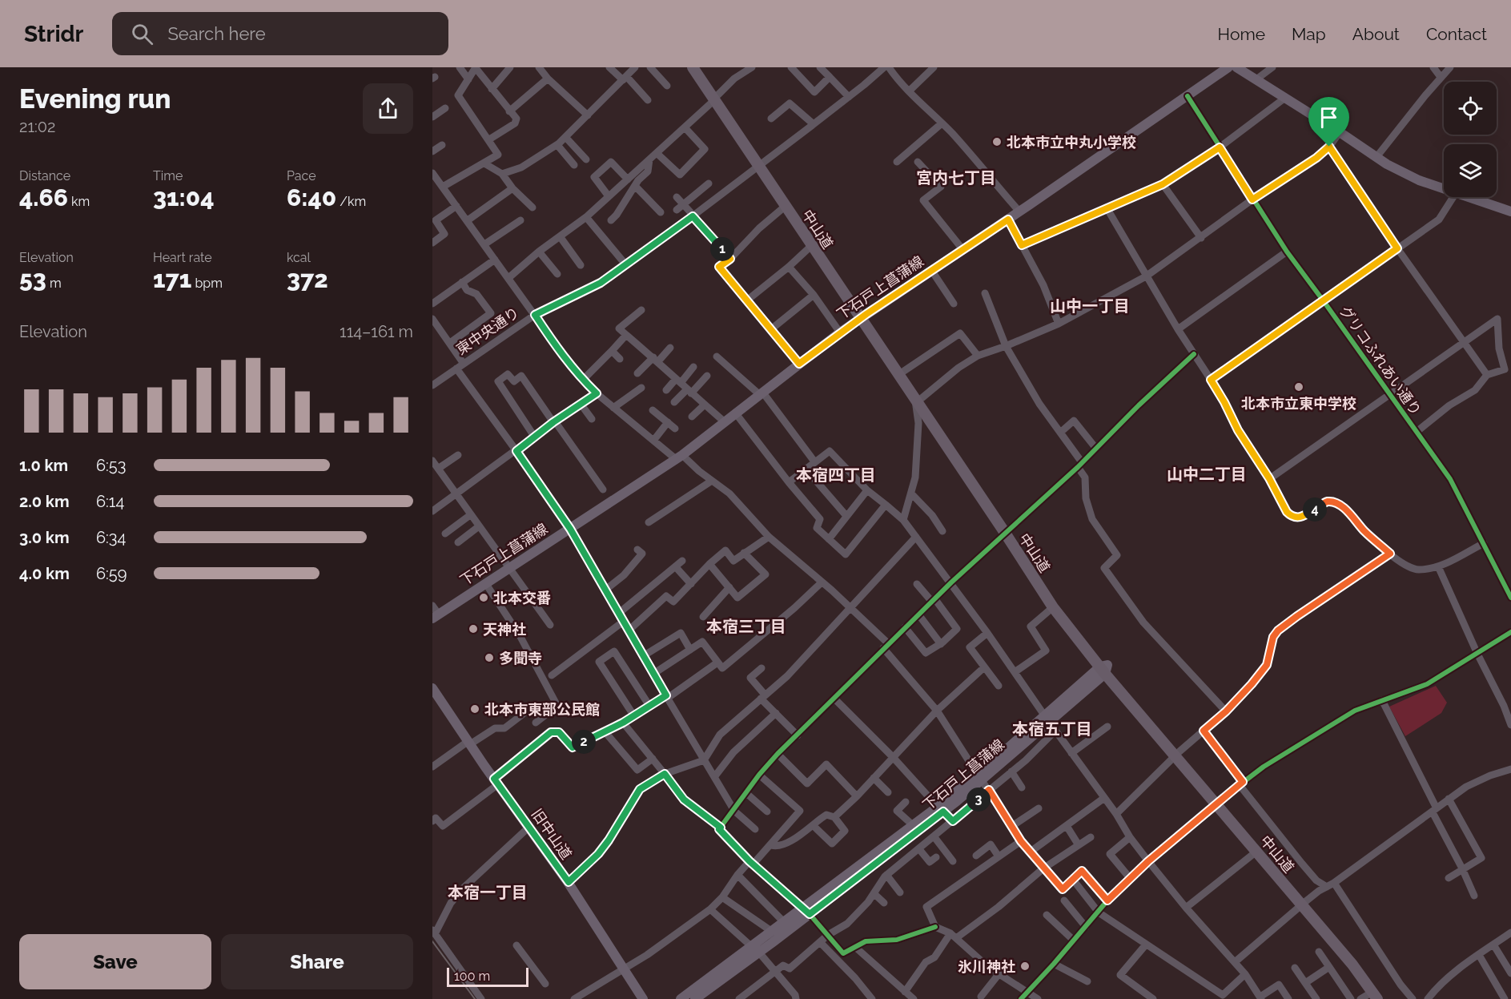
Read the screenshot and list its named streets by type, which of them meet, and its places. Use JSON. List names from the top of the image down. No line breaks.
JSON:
{"streets":{"highway":["中山道"],"main road":["下石戸上菖蒲線","旧中山道"],"street":["東中央通り","グリコふれあい通り"]},"crossings":[["中山道","下石戸上菖蒲線"],["中山道","東中央通り"],["下石戸上菖蒲線","グリコふれあい通り"]],"districts":["宮内七丁目","山中一丁目","山中二丁目","本宿四丁目","本宿三丁目","本宿五丁目","本宿一丁目"],"places":["北本市立中丸小学校","北本市立東中学校","北本交番","天神社","多聞寺","北本市東部公民館","氷川神社"],"scale_bar":"100 m","page":{"header":"Stridr","search":"Search here","nav":["Home","Map","About","Contact"],"heading":["Evening run","21:02"],"stats":[["Distance","4.66 km"],["Time","31:04"],["Pace","6:40 /km"],["Elevation","53 m"],["Heart rate","171 bpm"],["kcal","372"]],"pins":["1","4","2","3"],"chart":["Elevation","114–161 m"],"list":[{"name":"1.0 km","note":"6:53"},{"name":"2.0 km","note":"6:14"},{"name":"3.0 km","note":"6:34"},{"name":"4.0 km","note":"6:59"}],"buttons":["Save","Share"],"scale":"100 m"}}
